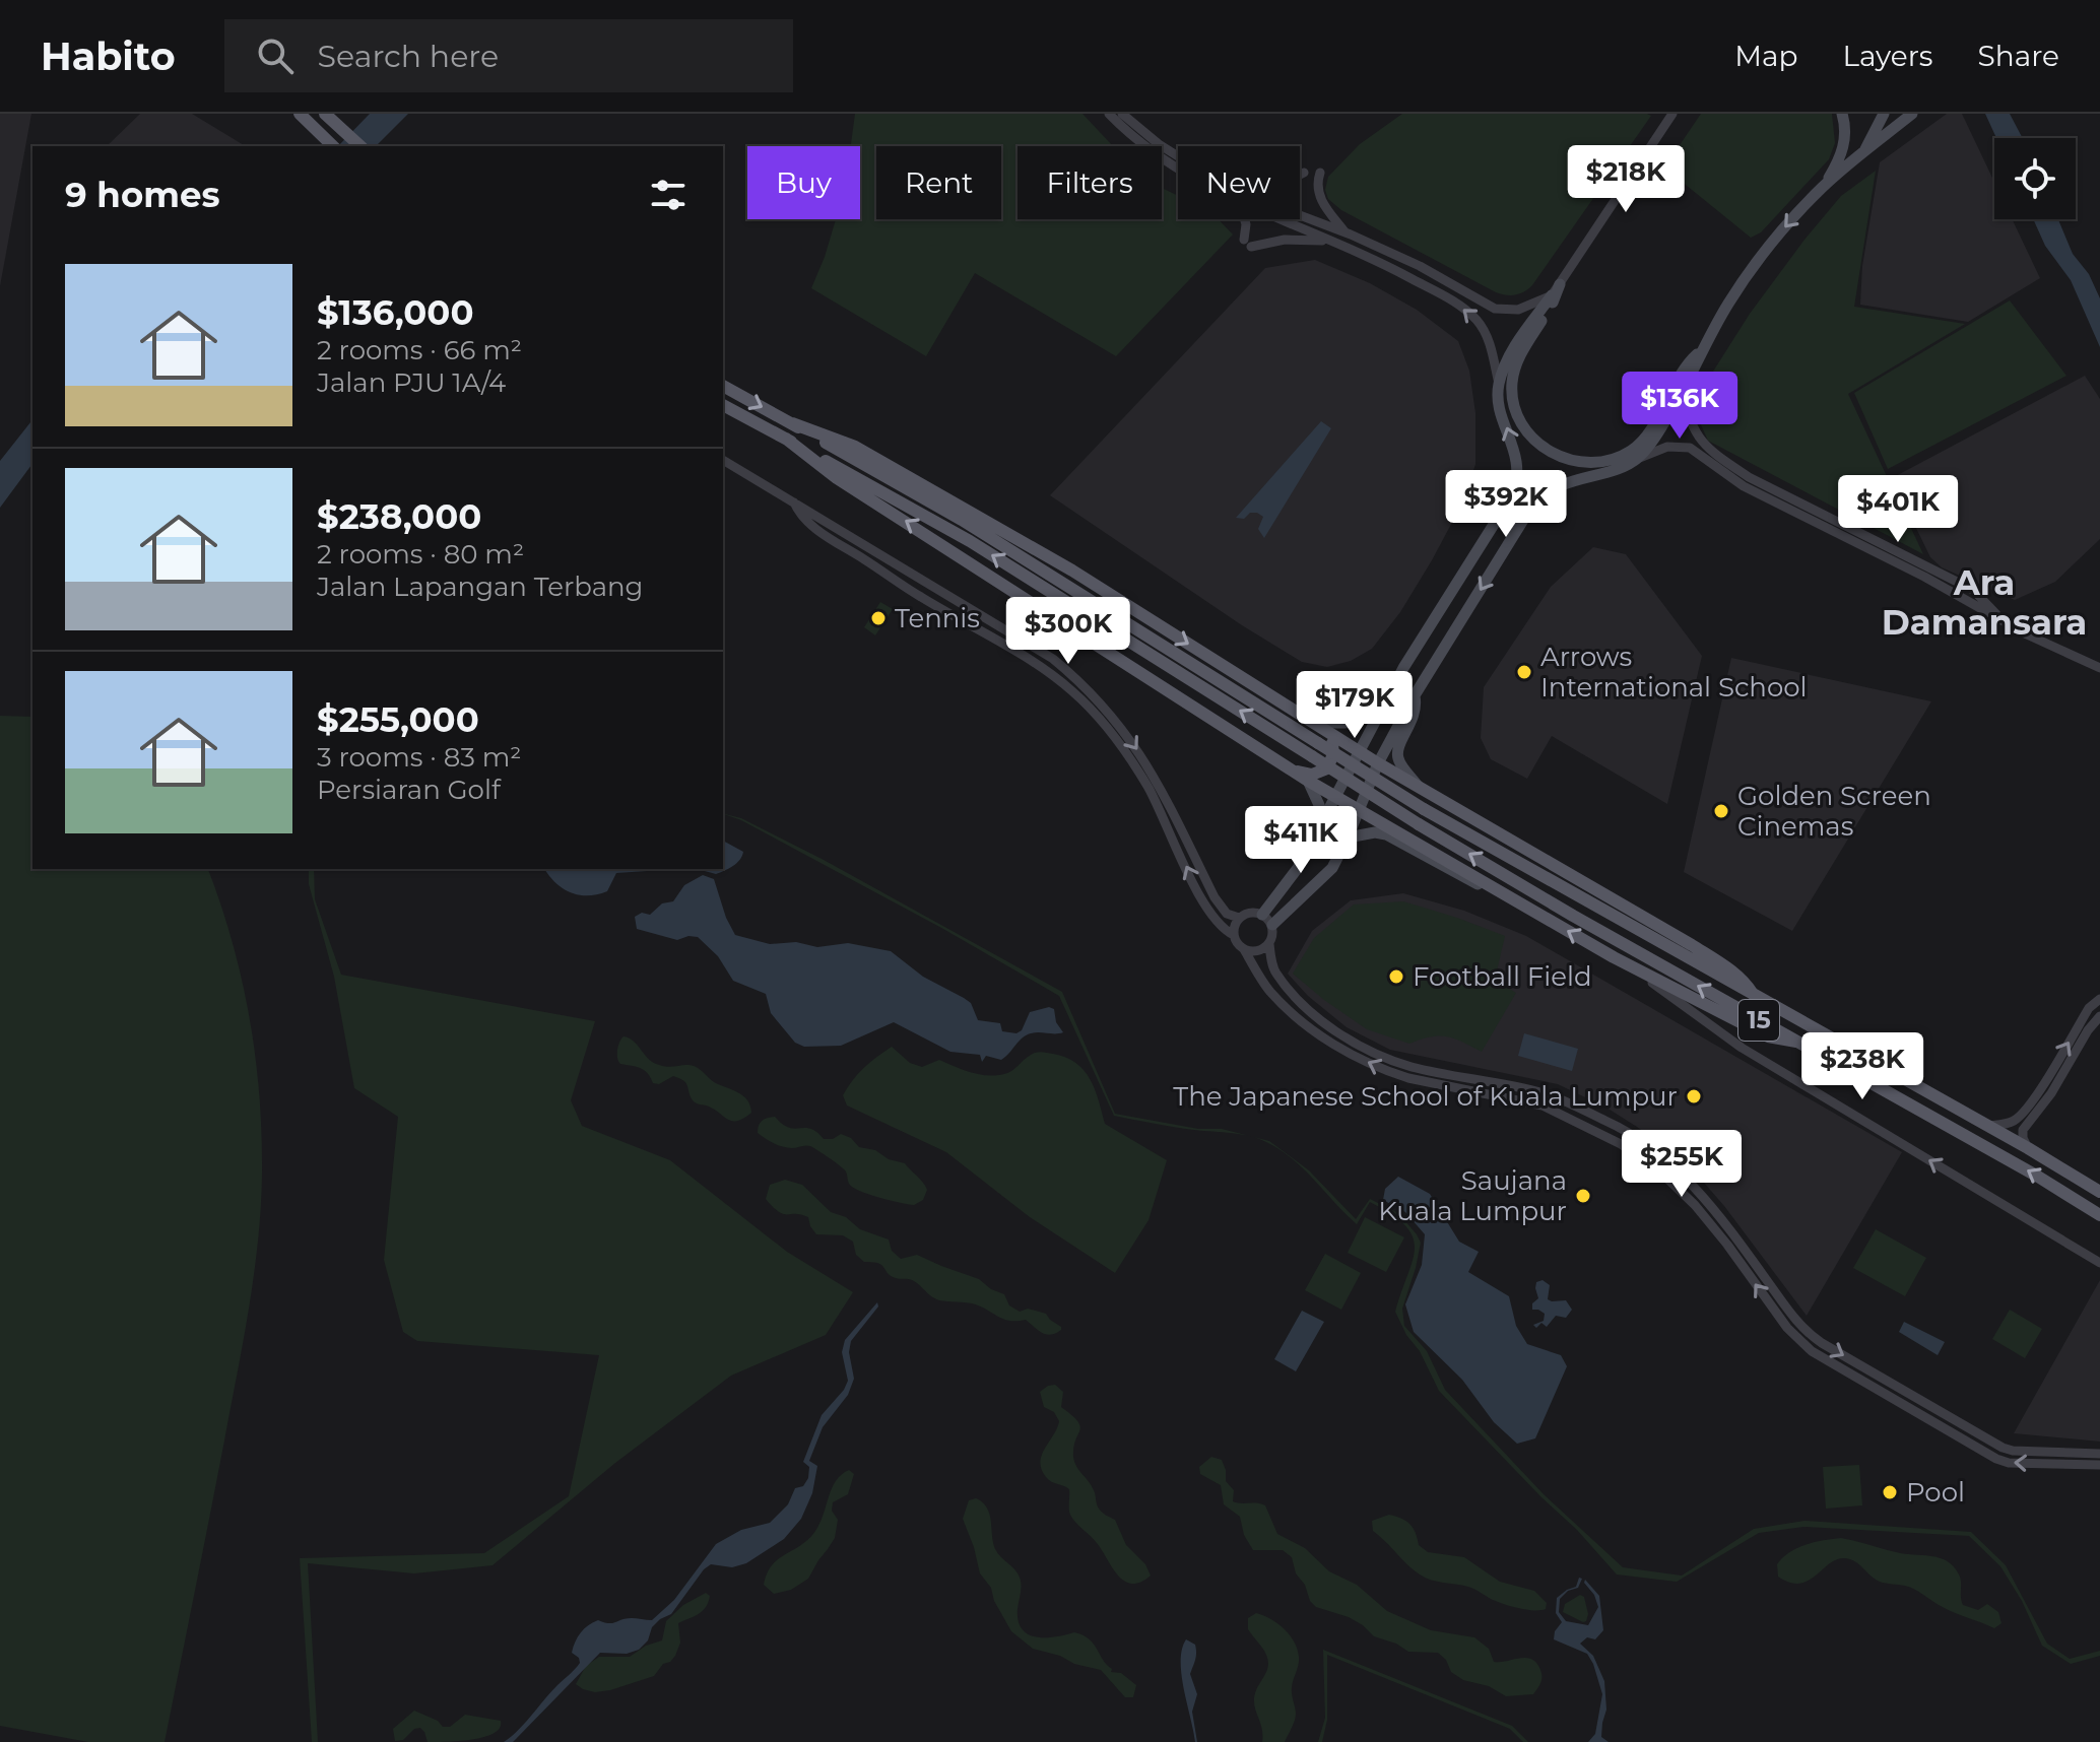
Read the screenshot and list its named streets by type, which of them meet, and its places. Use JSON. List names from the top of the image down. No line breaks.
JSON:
{"streets":{"main road":["15"]},"districts":["Ara Damansara"],"places":["Tennis","Arrows International School","Golden Screen Cinemas","Football Field","The Japanese School of Kuala Lumpur","Saujana Kuala Lumpur","Pool"],"page":{"header":"Habito","search":"Search here","nav":["Map","Layers","Share"],"price":["$218K","$136K","$392K","$401K","$300K","$179K","$411K","$238K","$255K"],"chip":["Buy","Rent","Filters","New"],"heading":"9 homes","list":[{"name":"$136,000","note":"2 rooms · 66 m² · Jalan PJU 1A/4"},{"name":"$238,000","note":"2 rooms · 80 m² · Jalan Lapangan Terbang"},{"name":"$255,000","note":"3 rooms · 83 m² · Persiaran Golf"}]}}
